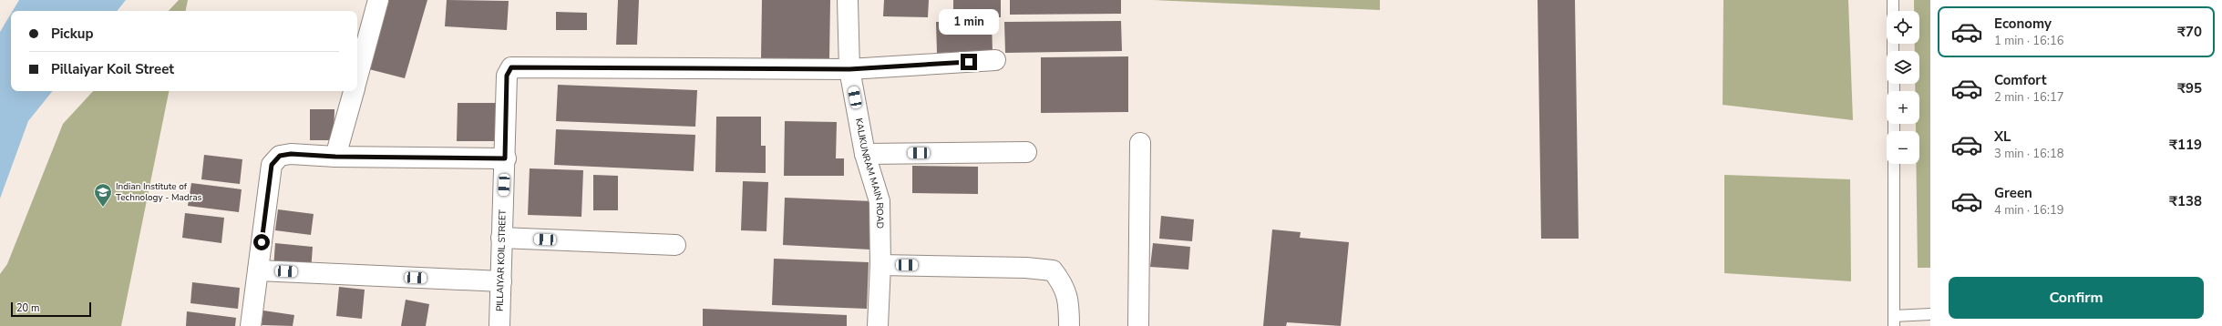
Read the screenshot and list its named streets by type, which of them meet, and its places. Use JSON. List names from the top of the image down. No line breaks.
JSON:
{"streets":{"street":["KALIKUNRAM MAIN ROAD","PILLAIYAR KOIL STREET"]},"crossings":[["KALIKUNRAM MAIN ROAD","PILLAIYAR KOIL STREET"]],"places":{"school or university":["Indian Institute of Technology - Madras"]},"scale_bar":"20 m","page":{"list":[{"name":"Economy","note":"1 min · 16:16","value":"₹70"},{"name":"Comfort","note":"2 min · 16:17","value":"₹95"},{"name":"XL","note":"3 min · 16:18","value":"₹119"},{"name":"Green","note":"4 min · 16:19","value":"₹138"}],"bubble":"1 min","map_buttons":["+","−"],"banner":["Pickup","Pillaiyar Koil Street"],"buttons":"Confirm","scale":"20 m"}}
